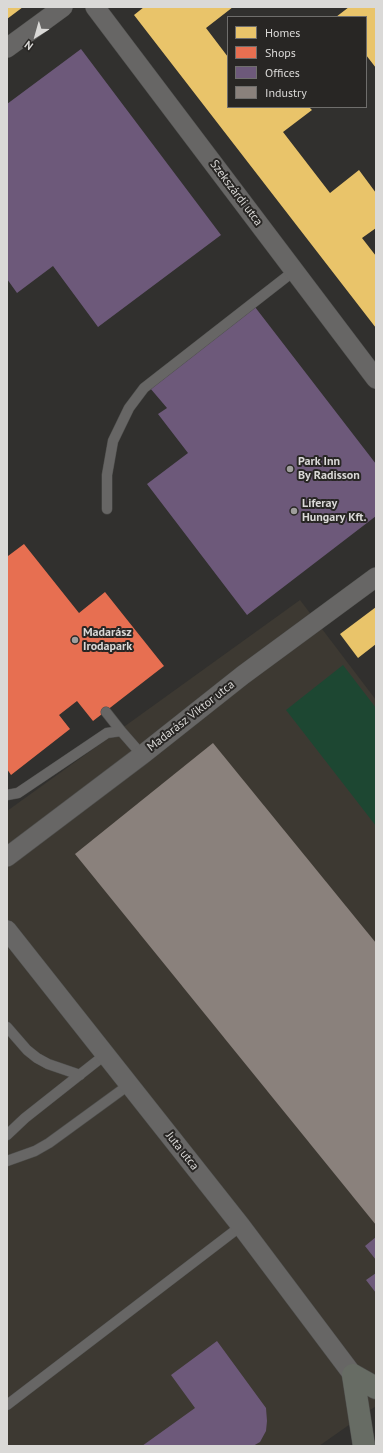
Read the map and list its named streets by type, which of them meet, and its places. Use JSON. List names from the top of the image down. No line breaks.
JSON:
{"streets":{"street":["Szekszárdi utca","Madarász Viktor utca","Juta utca"]},"places":["Park Inn By Radisson","Liferay Hungary Kft.","Madarász Irodapark"],"legend":["Homes","Shops","Offices","Industry"],"north":"bottom left"}
